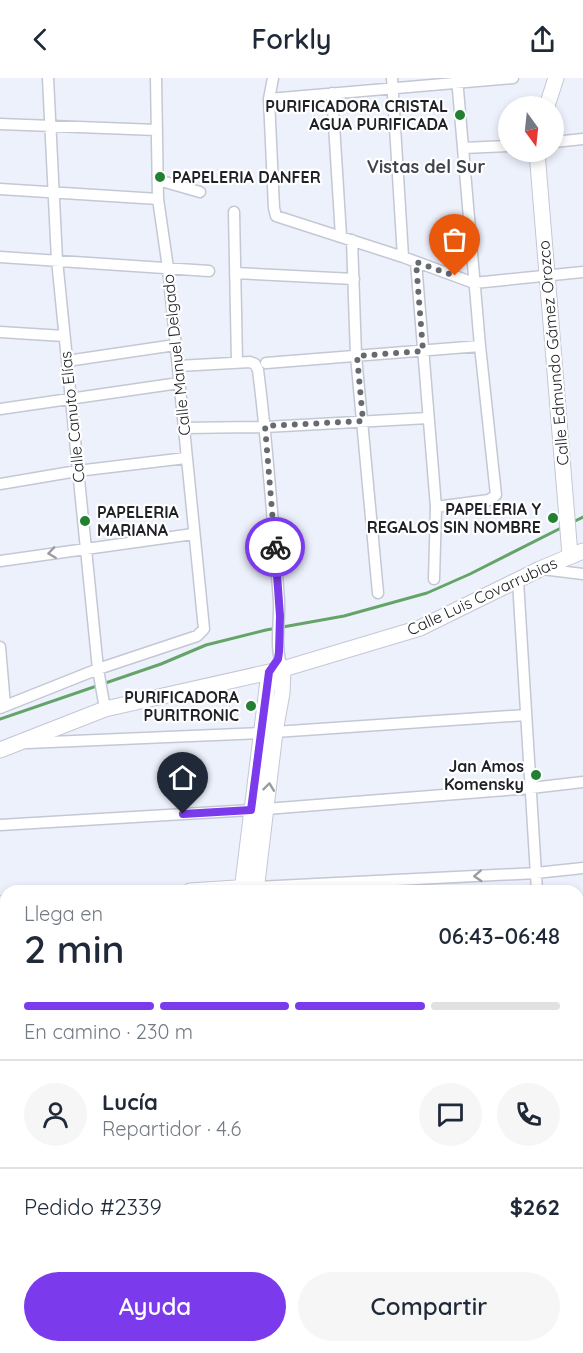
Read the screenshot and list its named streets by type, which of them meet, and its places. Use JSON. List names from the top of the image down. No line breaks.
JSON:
{"streets":{"street":["Calle Edmundo Gámez Orozco","Calle Manuel Delgado","Calle Canuto Elías","Calle Luis Covarrubias"]},"crossings":[["Calle Edmundo Gámez Orozco","Calle Luis Covarrubias"],["Calle Manuel Delgado","Calle Canuto Elías"],["Calle Canuto Elías","Calle Luis Covarrubias"]],"districts":["Vistas del Sur"],"places":["PURIFICADORA CRISTAL AGUA PURIFICADA","PAPELERIA DANFER","PAPELERIA Y REGALOS SIN NOMBRE","PAPELERIA MARIANA","PURIFICADORA PURITRONIC","Jan Amos Komensky"],"north":"bottom","page":{"header":"Forkly","heading":["2 min","Llega en","06:43–06:48"],"panel":["Lucía","Repartidor · 4.6","Pedido #2339","$262"],"bar":"En camino · 230 m","buttons":["Ayuda","Compartir"]}}
